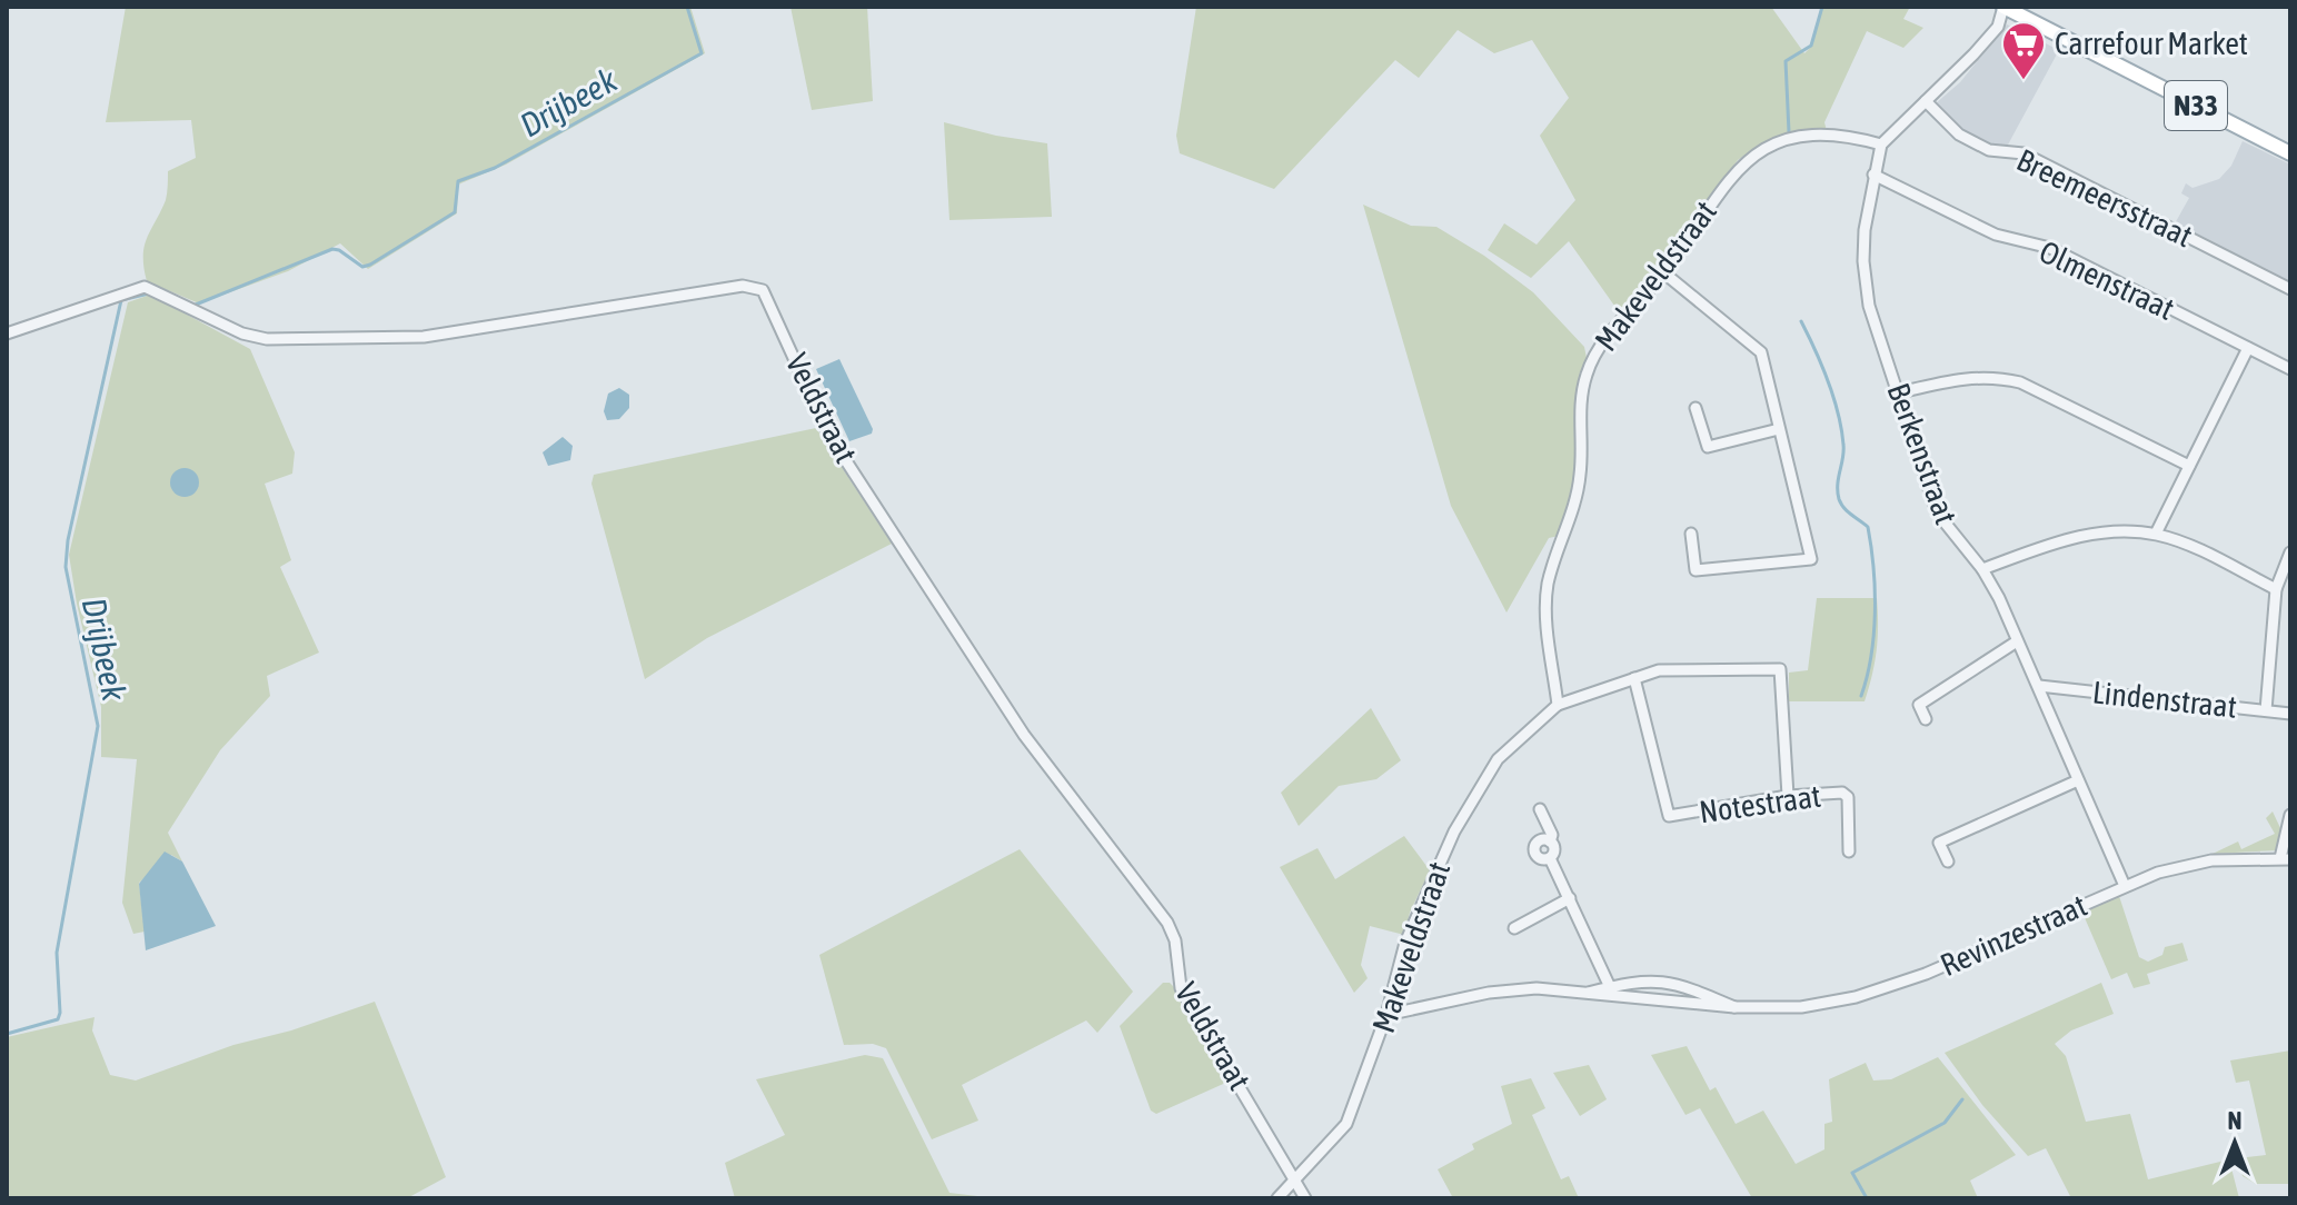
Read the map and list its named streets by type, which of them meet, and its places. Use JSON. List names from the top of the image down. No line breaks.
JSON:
{"streets":{"main road":["N33"],"street":["Breemeersstraat","Makeveldstraat","Olmenstraat","Veldstraat","Berkenstraat","Lindenstraat","Notestraat","Revinzestraat"]},"crossings":[["Makeveldstraat","Veldstraat"],["Makeveldstraat","Berkenstraat"],["Makeveldstraat","Revinzestraat"],["Olmenstraat","Berkenstraat"],["Berkenstraat","Lindenstraat"],["Berkenstraat","Revinzestraat"]],"water":["Drijbeek"],"places":{"supermarket":["Carrefour Market"]},"north":"top"}
